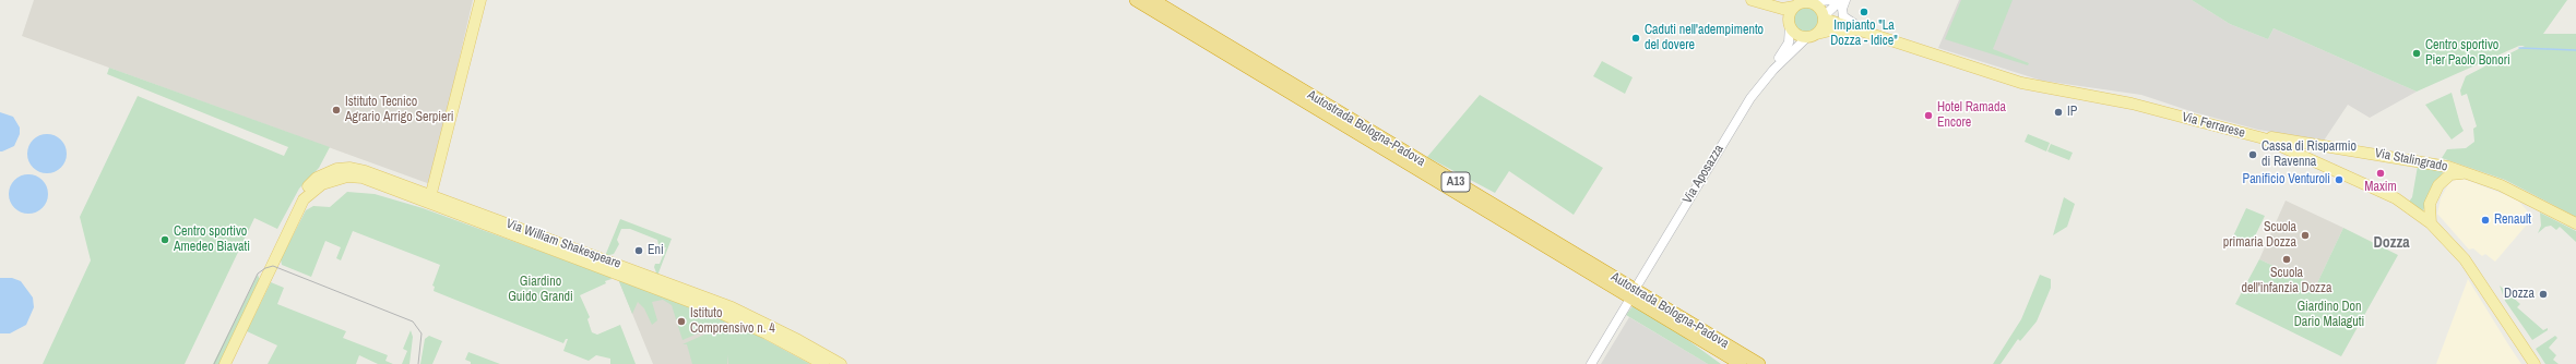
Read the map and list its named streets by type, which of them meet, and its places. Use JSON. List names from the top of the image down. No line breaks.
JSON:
{"streets":{"highway":["Autostrada Bologna-Padova","A13"],"main road":["Via Ferrarese","Via Stalingrado","Via William Shakespeare"],"street":["Via Aposazza"]},"crossings":[["Via Ferrarese","Via Stalingrado"],["Via Ferrarese","Via Aposazza"]],"districts":["Dozza"],"parks":["Giardino Guido Grandi","Giardino Don Dario Malaguti"],"places":["Impianto \"La Dozza - Idice\"","Caduti nell'adempimento del dovere","Centro sportivo Pier Paolo Bonori","Istituto Tecnico Agrario Arrigo Serpieri","IP","Hotel Ramada Encore","Cassa di Risparmio di Ravenna","Maxim","Panificio Venturoli","Renault","Scuola primaria Dozza","Centro sportivo Amedeo Biavati","Eni","Scuola dell'infanzia Dozza","Dozza","Istituto Comprensivo n. 4"]}
